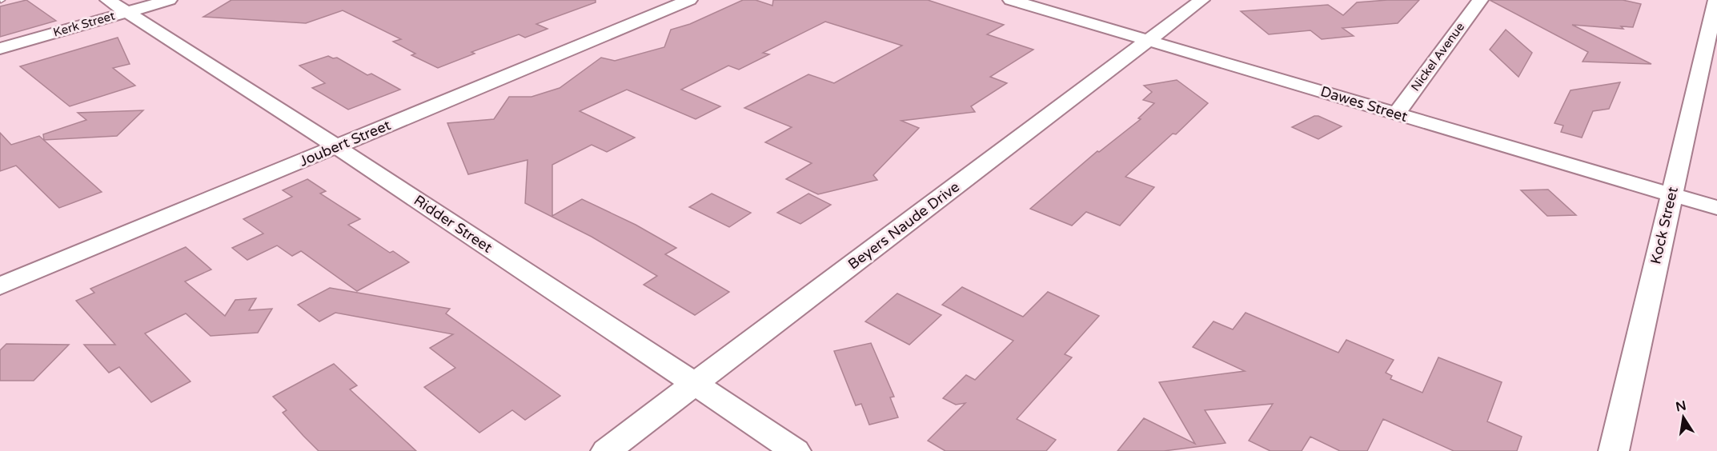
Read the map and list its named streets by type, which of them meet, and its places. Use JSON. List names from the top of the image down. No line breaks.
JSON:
{"streets":{"street":["Kerk Street","Nickel Avenue","Dawes Street","Joubert Street","Ridder Street","Beyers Naude Drive","Kock Street"]},"crossings":[["Kerk Street","Ridder Street"],["Nickel Avenue","Dawes Street"],["Dawes Street","Beyers Naude Drive"],["Dawes Street","Kock Street"],["Joubert Street","Ridder Street"],["Ridder Street","Beyers Naude Drive"]],"north":"top"}
